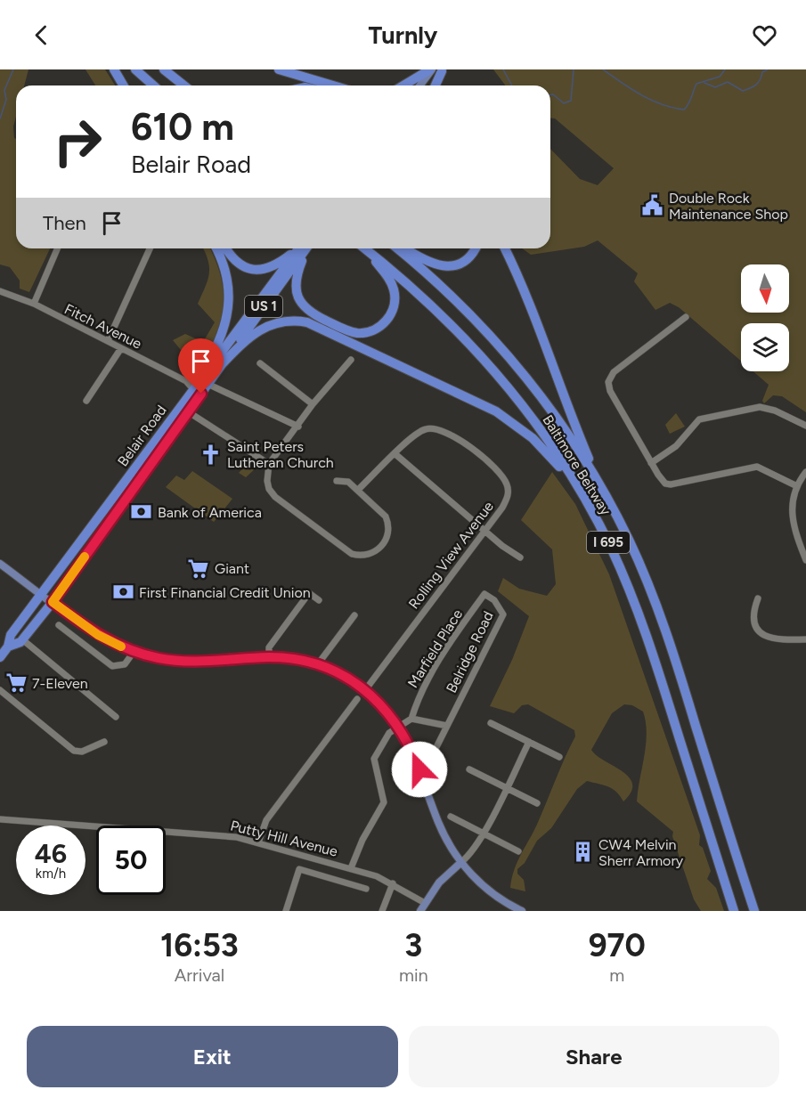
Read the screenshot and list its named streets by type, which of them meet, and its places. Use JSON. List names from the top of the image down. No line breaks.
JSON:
{"streets":{"highway":["US 1","Belair Road","Baltimore Beltway","I 695"],"street":["Fitch Avenue","Rolling View Avenue","Marfield Place","Belridge Road","Putty Hill Avenue"]},"crossings":[["Fitch Avenue","Belair Road"],["Marfield Place","Belridge Road"]],"places":{"public building":["Double Rock Maintenance Shop"],"church":["Saint Peters Lutheran Church"],"bank":["Bank of America","First Financial Credit Union"],"supermarket":["Giant","7-Eleven"],"building":["CW4 Melvin Sherr Armory"]},"north":"bottom","page":{"header":"Turnly","turn":["610 m","Belair Road"],"then":"Then","speed":"46 km/h","limit":"50","eta":["16:53","Arrival","3","min","970","m"],"buttons":["Exit","Share"]}}
